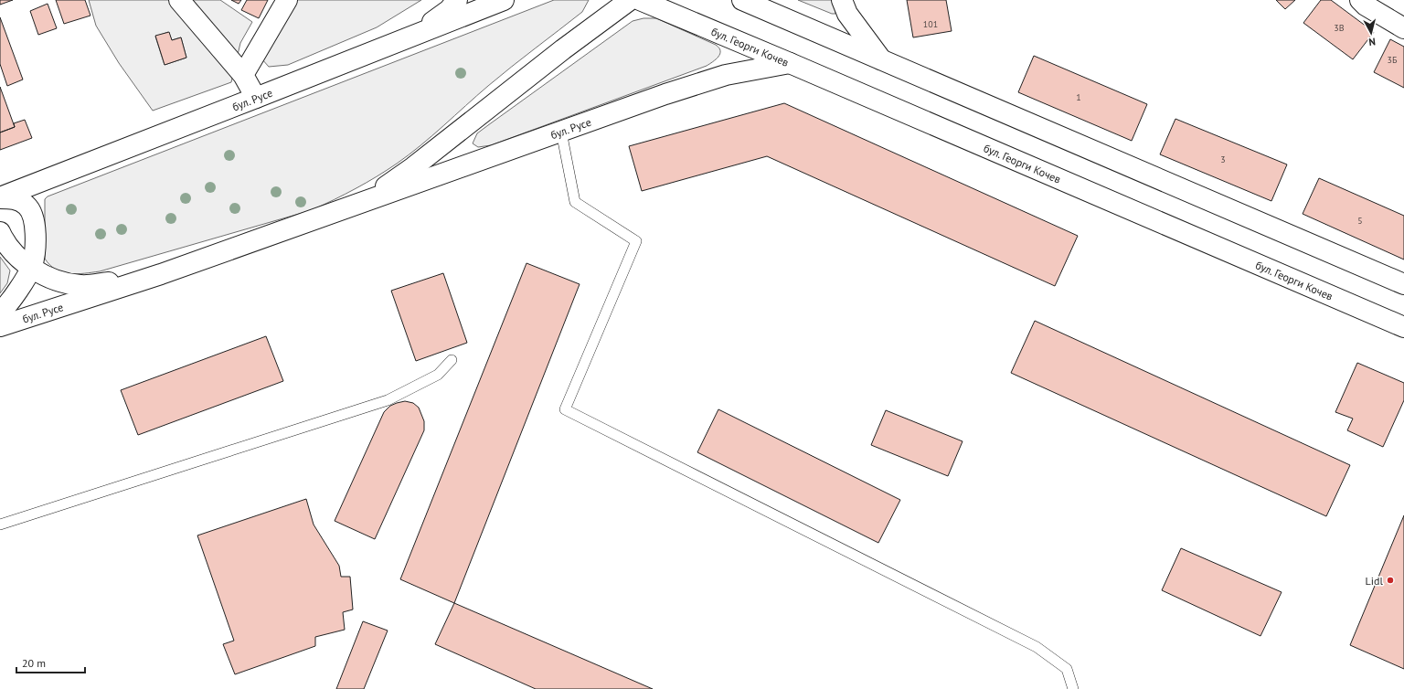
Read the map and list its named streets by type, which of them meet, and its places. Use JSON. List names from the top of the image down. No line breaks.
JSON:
{"streets":{"main road":["бул. Георги Кочев","бул. Русе"]},"crossings":[["бул. Георги Кочев","бул. Русе"]],"places":["Lidl"],"house_numbers":["101","3В","3Б","1","3","5"],"scale_bar":"20 m","north":"bottom"}
